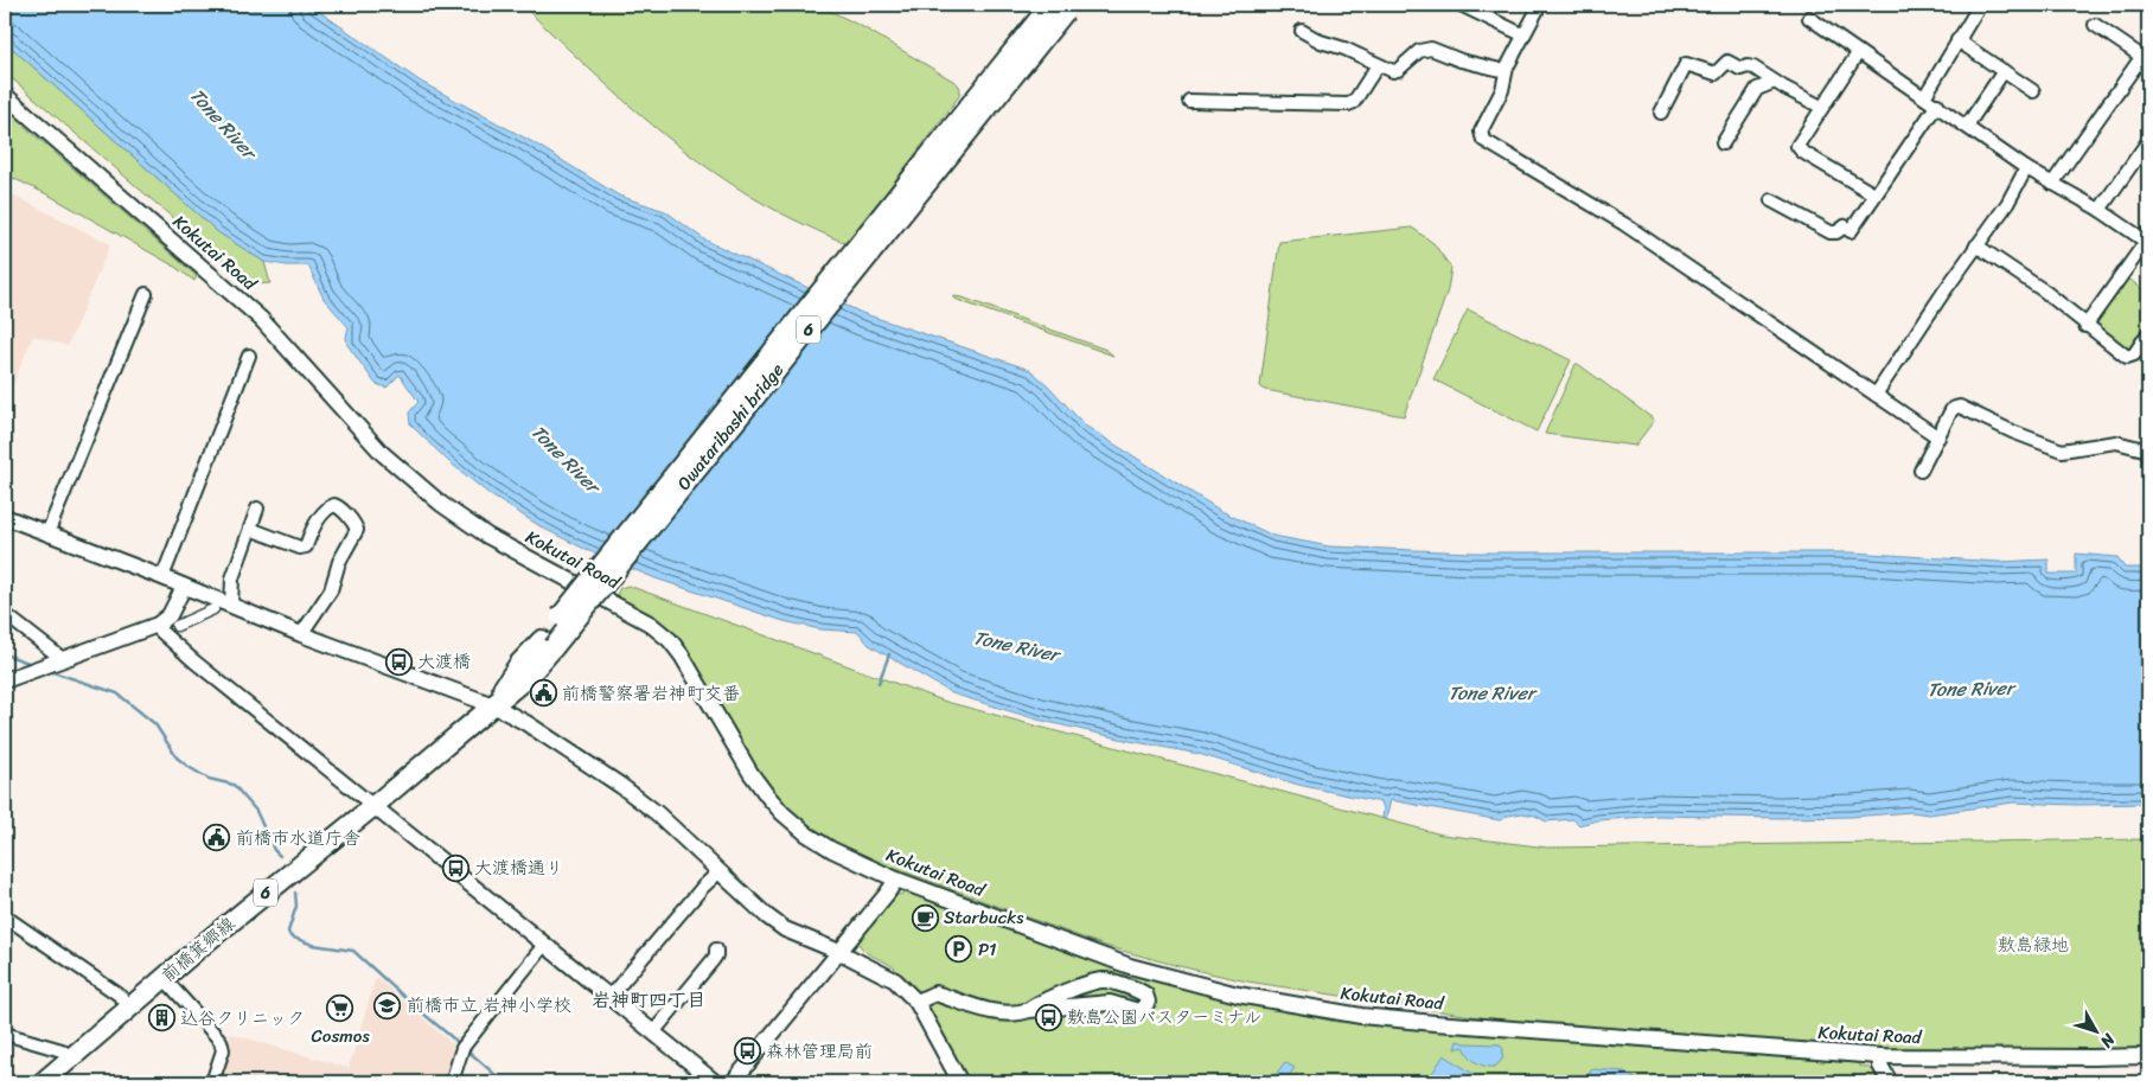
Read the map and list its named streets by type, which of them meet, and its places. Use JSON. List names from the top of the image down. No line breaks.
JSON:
{"streets":{"main road":["6","Owataribashi bridge","前橋箕郷線"],"street":["Kokutai Road"]},"crossings":[["Owataribashi bridge","前橋箕郷線"]],"districts":["岩神町四丁目"],"water":["Tone River"],"parks":["敷島緑地"],"places":{"bus stop":["大渡橋","大渡橋通り","敷島公園バスターミナル","森林管理局前"],"public building":["前橋警察署岩神町交番","前橋市水道庁舎"],"cafe":["Starbucks"],"parking":["P1"],"school or university":["前橋市立 岩神小学校"],"supermarket":["Cosmos"],"building":["込谷クリニック"]},"north":"bottom right"}
